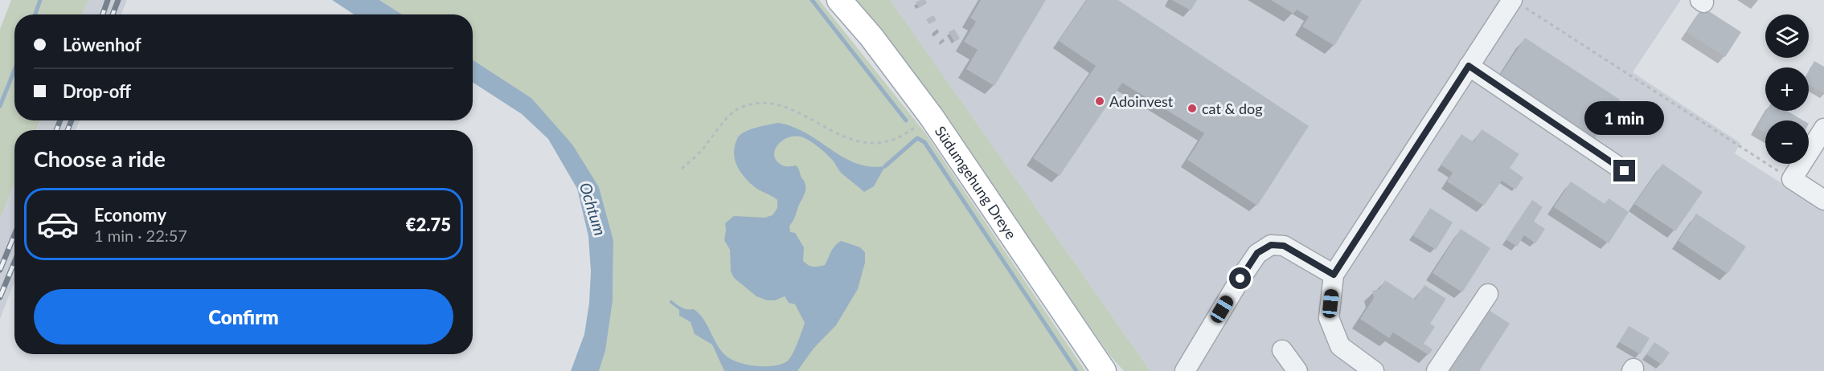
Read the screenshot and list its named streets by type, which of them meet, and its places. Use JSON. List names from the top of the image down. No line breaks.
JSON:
{"streets":{"main road":["Südumgehung Dreye"]},"water":["Ochtum"],"places":["Adoinvest","cat & dog"],"page":{"map_buttons":["+","−"],"banner":["Löwenhof","Drop-off"],"bubble":"1 min","heading":"Choose a ride","list":[{"name":"Economy","note":"1 min · 22:57","value":"€2.75"}],"buttons":"Confirm"}}
